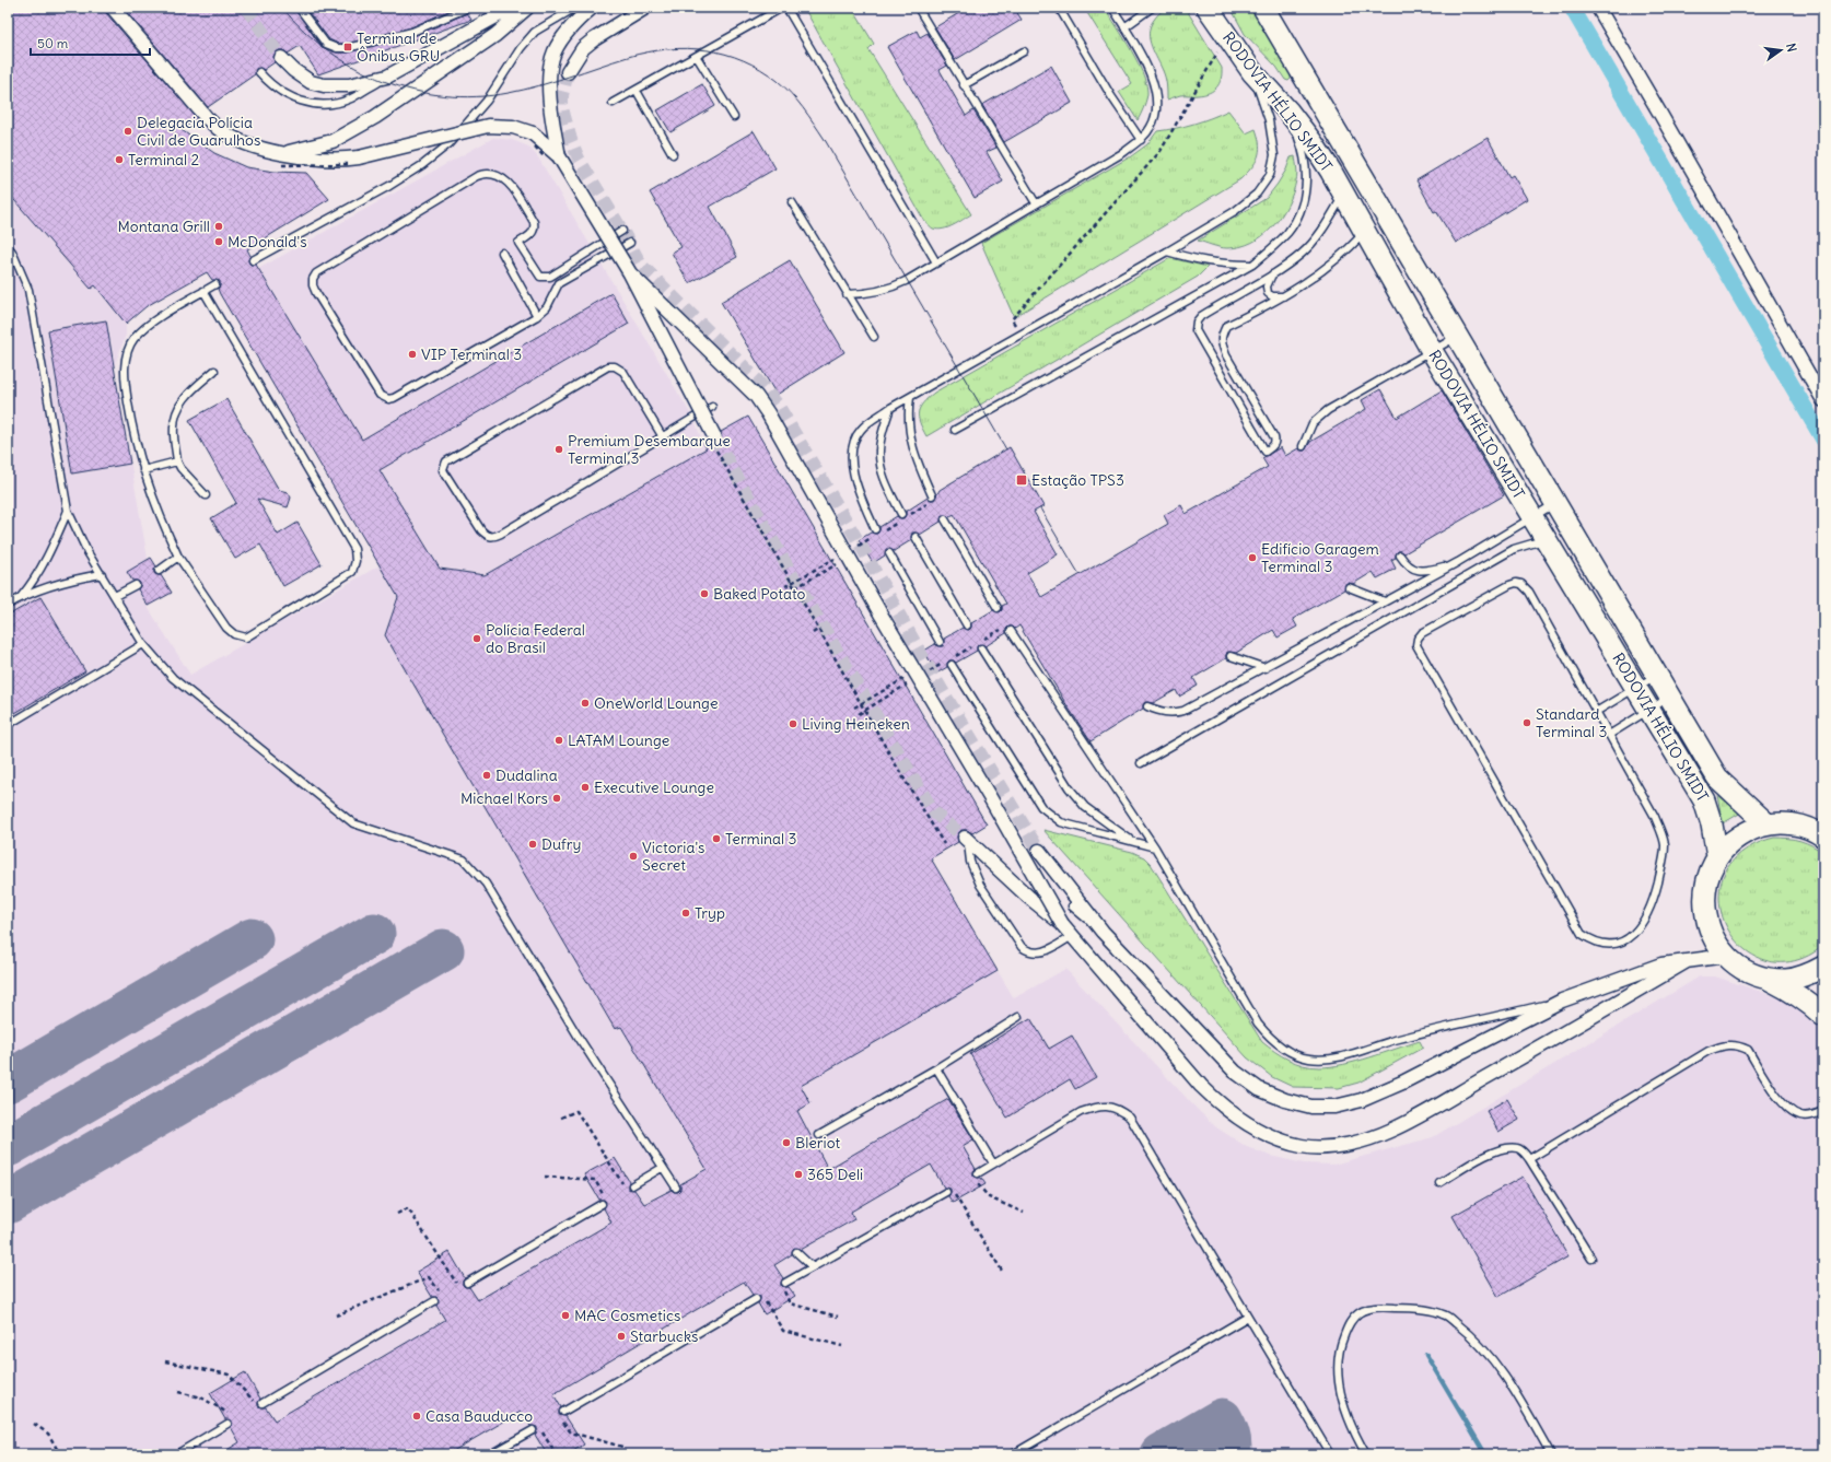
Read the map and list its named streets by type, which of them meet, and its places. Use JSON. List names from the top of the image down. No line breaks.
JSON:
{"streets":{"main road":["RODOVIA HÉLIO SMIDT"]},"places":{"transit":["Terminal de Ônibus GRU","Estação TPS3"],"other":["Delegacia Polícia Civil de Guarulhos","Terminal 2","Montana Grill","McDonald's","VIP Terminal 3","Premium Desembarque Terminal 3","Edifício Garagem Terminal 3","Baked Potato","Polícia Federal do Brasil","OneWorld Lounge","Standard Terminal 3","Living Heineken","LATAM Lounge","Dudalina","Executive Lounge","Michael Kors","Terminal 3","Dufry","Victoria's Secret","Tryp","Bleriot","365 Deli","MAC Cosmetics","Starbucks","Casa Bauducco"]},"scale_bar":"50 m","north":"right"}
